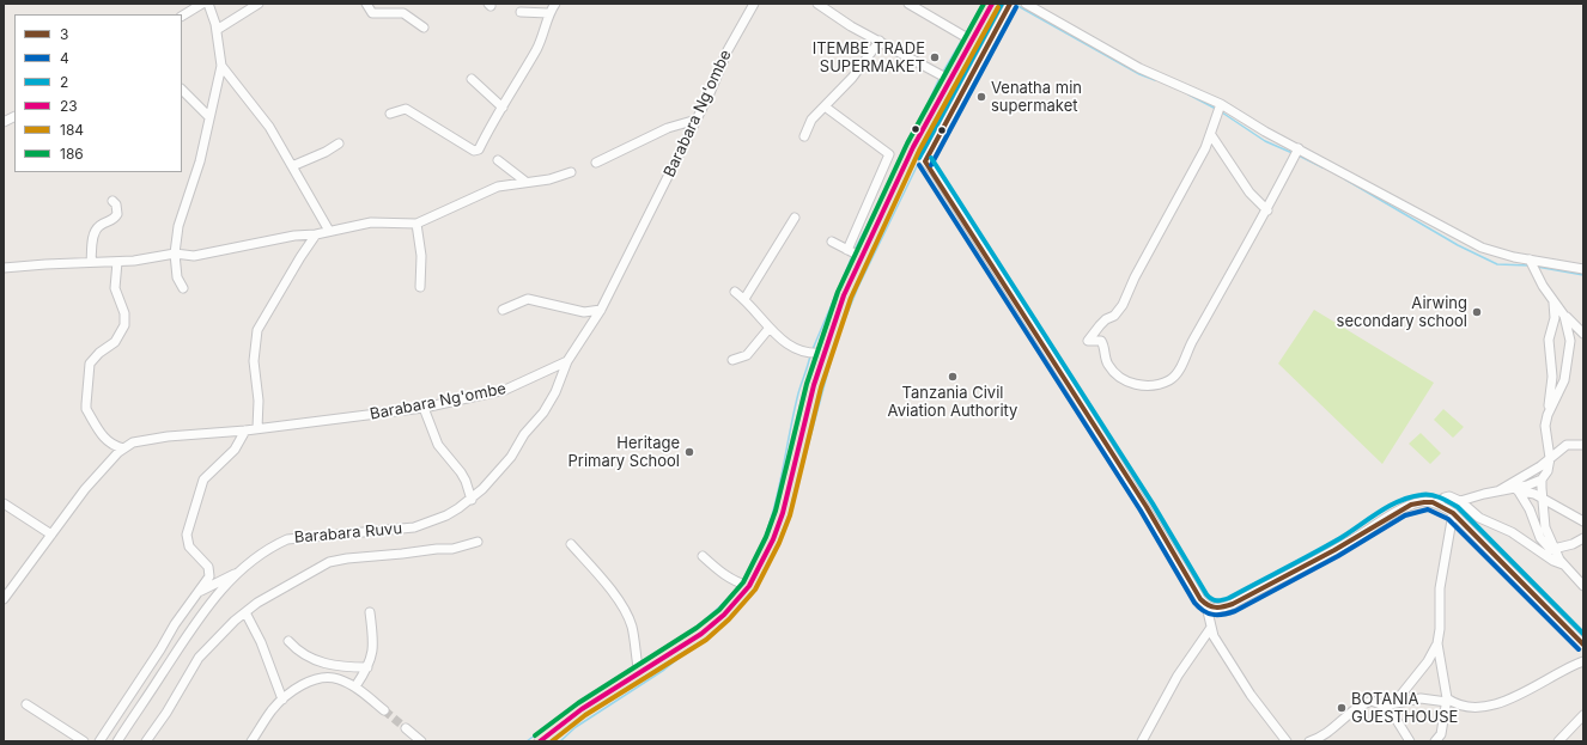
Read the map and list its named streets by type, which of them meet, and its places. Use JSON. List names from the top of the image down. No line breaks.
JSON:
{"streets":{"street":["Barabara Ng'ombe","Barabara Ruvu"]},"crossings":[["Barabara Ng'ombe","Barabara Ruvu"]],"places":["ITEMBE TRADE SUPERMAKET","Venatha min supermaket","Airwing secondary school","Tanzania Civil Aviation Authority","Heritage Primary School","BOTANIA GUESTHOUSE"],"lines":["transit line 3","transit line 2","transit line 23","transit line 186","transit line 4","transit line 184"],"legend":["3","4","2","23","184","186"]}
